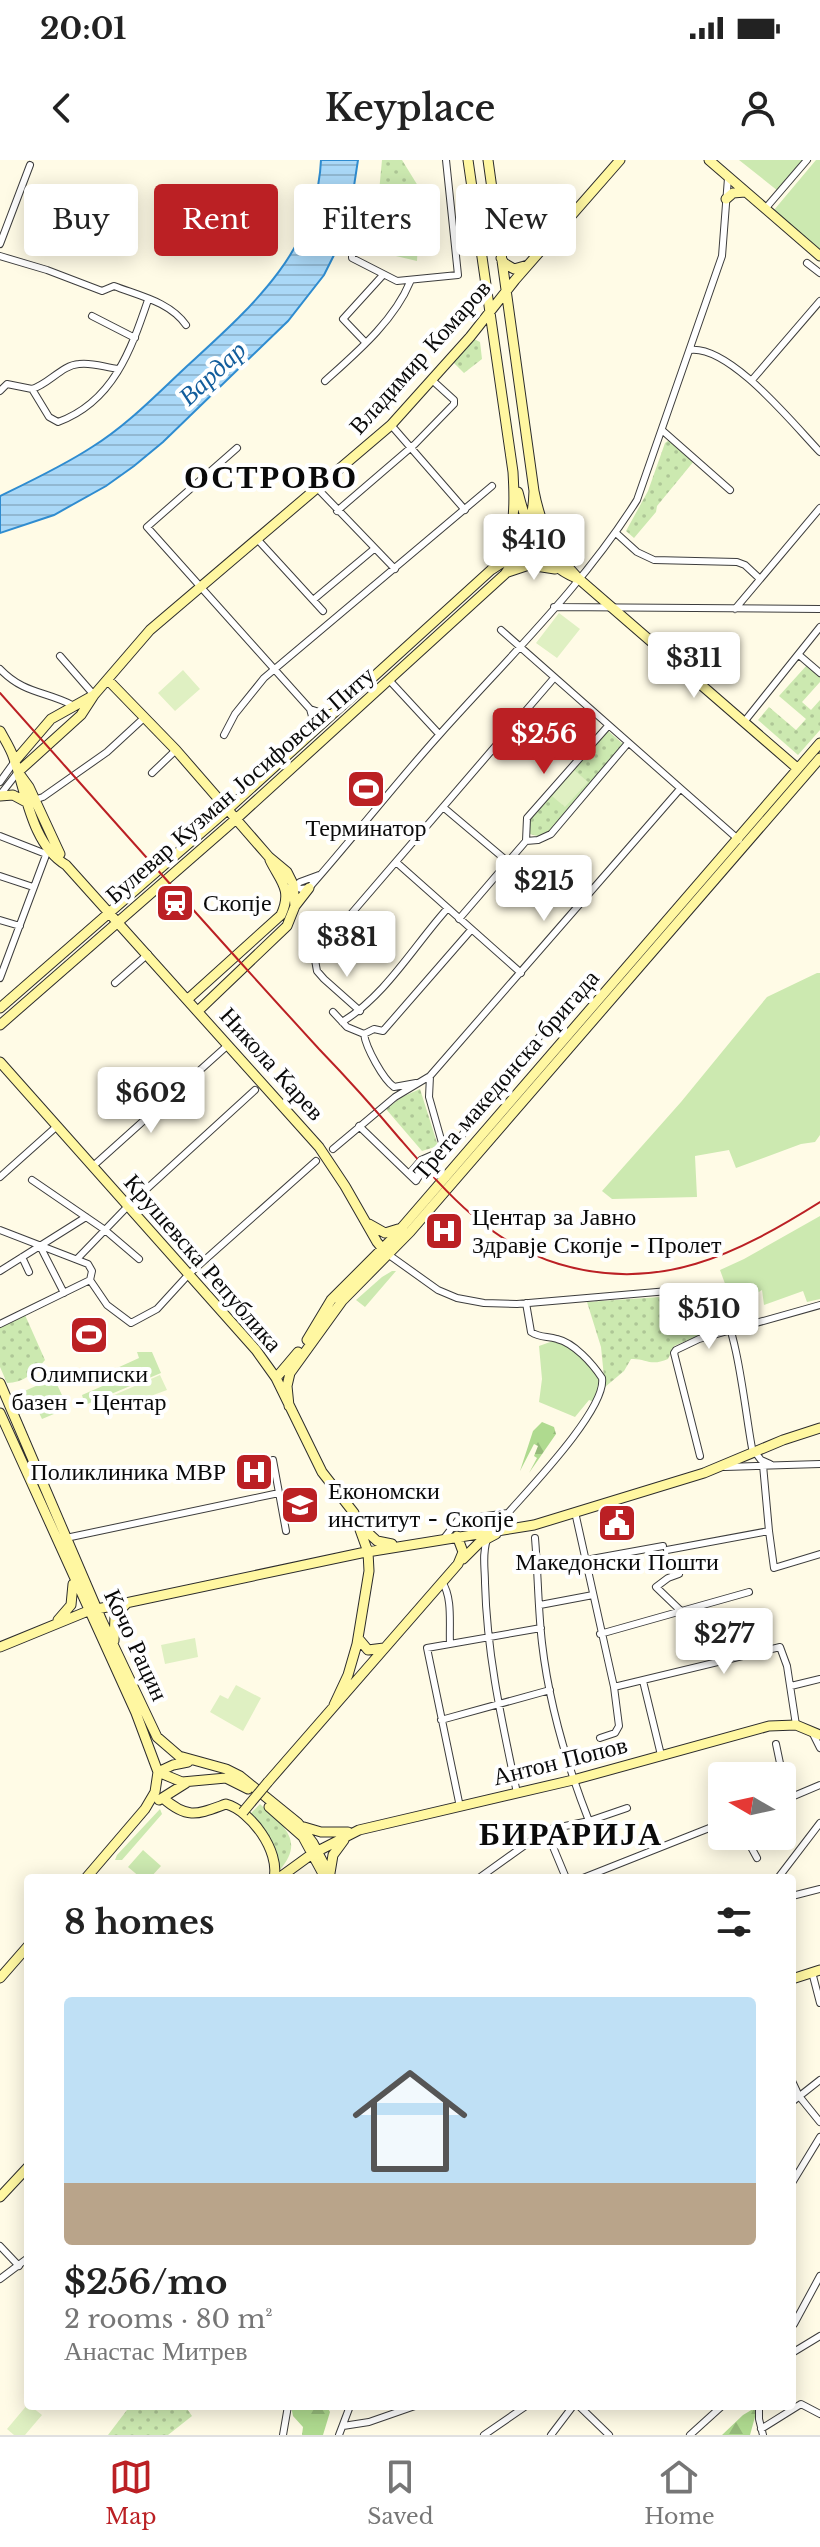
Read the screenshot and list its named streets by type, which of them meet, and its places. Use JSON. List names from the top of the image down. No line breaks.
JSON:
{"streets":{"street":["Владимир Комаров","Булевар Кузман Јосифовски Питу","Никола Карев","Трета македонска бригада","Крушевска Република","Кочо Рацин","Антон Попов"]},"crossings":[["Булевар Кузман Јосифовски Питу","Никола Карев"],["Никола Карев","Трета македонска бригада"],["Трета македонска бригада","Крушевска Република"],["Кочо Рацин","Антон Попов"]],"districts":["ОСТРОВО","БИРАРИЈА"],"water":["Вардар"],"places":{"sports":["Терминатор","Олимписки базен - Центар"],"station":["Скопје"],"hospital":["Центар за Јавно Здравје Скопје - Пролет","Поликлиника МВР"],"school or university":["Економски институт - Скопје"],"public building":["Македонски Пошти"]},"north":"left","page":{"status":"20:01","header":"Keyplace","chip":["Buy","Rent","Filters","New"],"price":["$410","$311","$256","$215","$381","$602","$510","$277"],"heading":"8 homes","list":[{"name":"$256/mo","note":"2 rooms · 80 m² · Анастас Митрев"}],"tabs":["Map","Saved","Home"]}}
